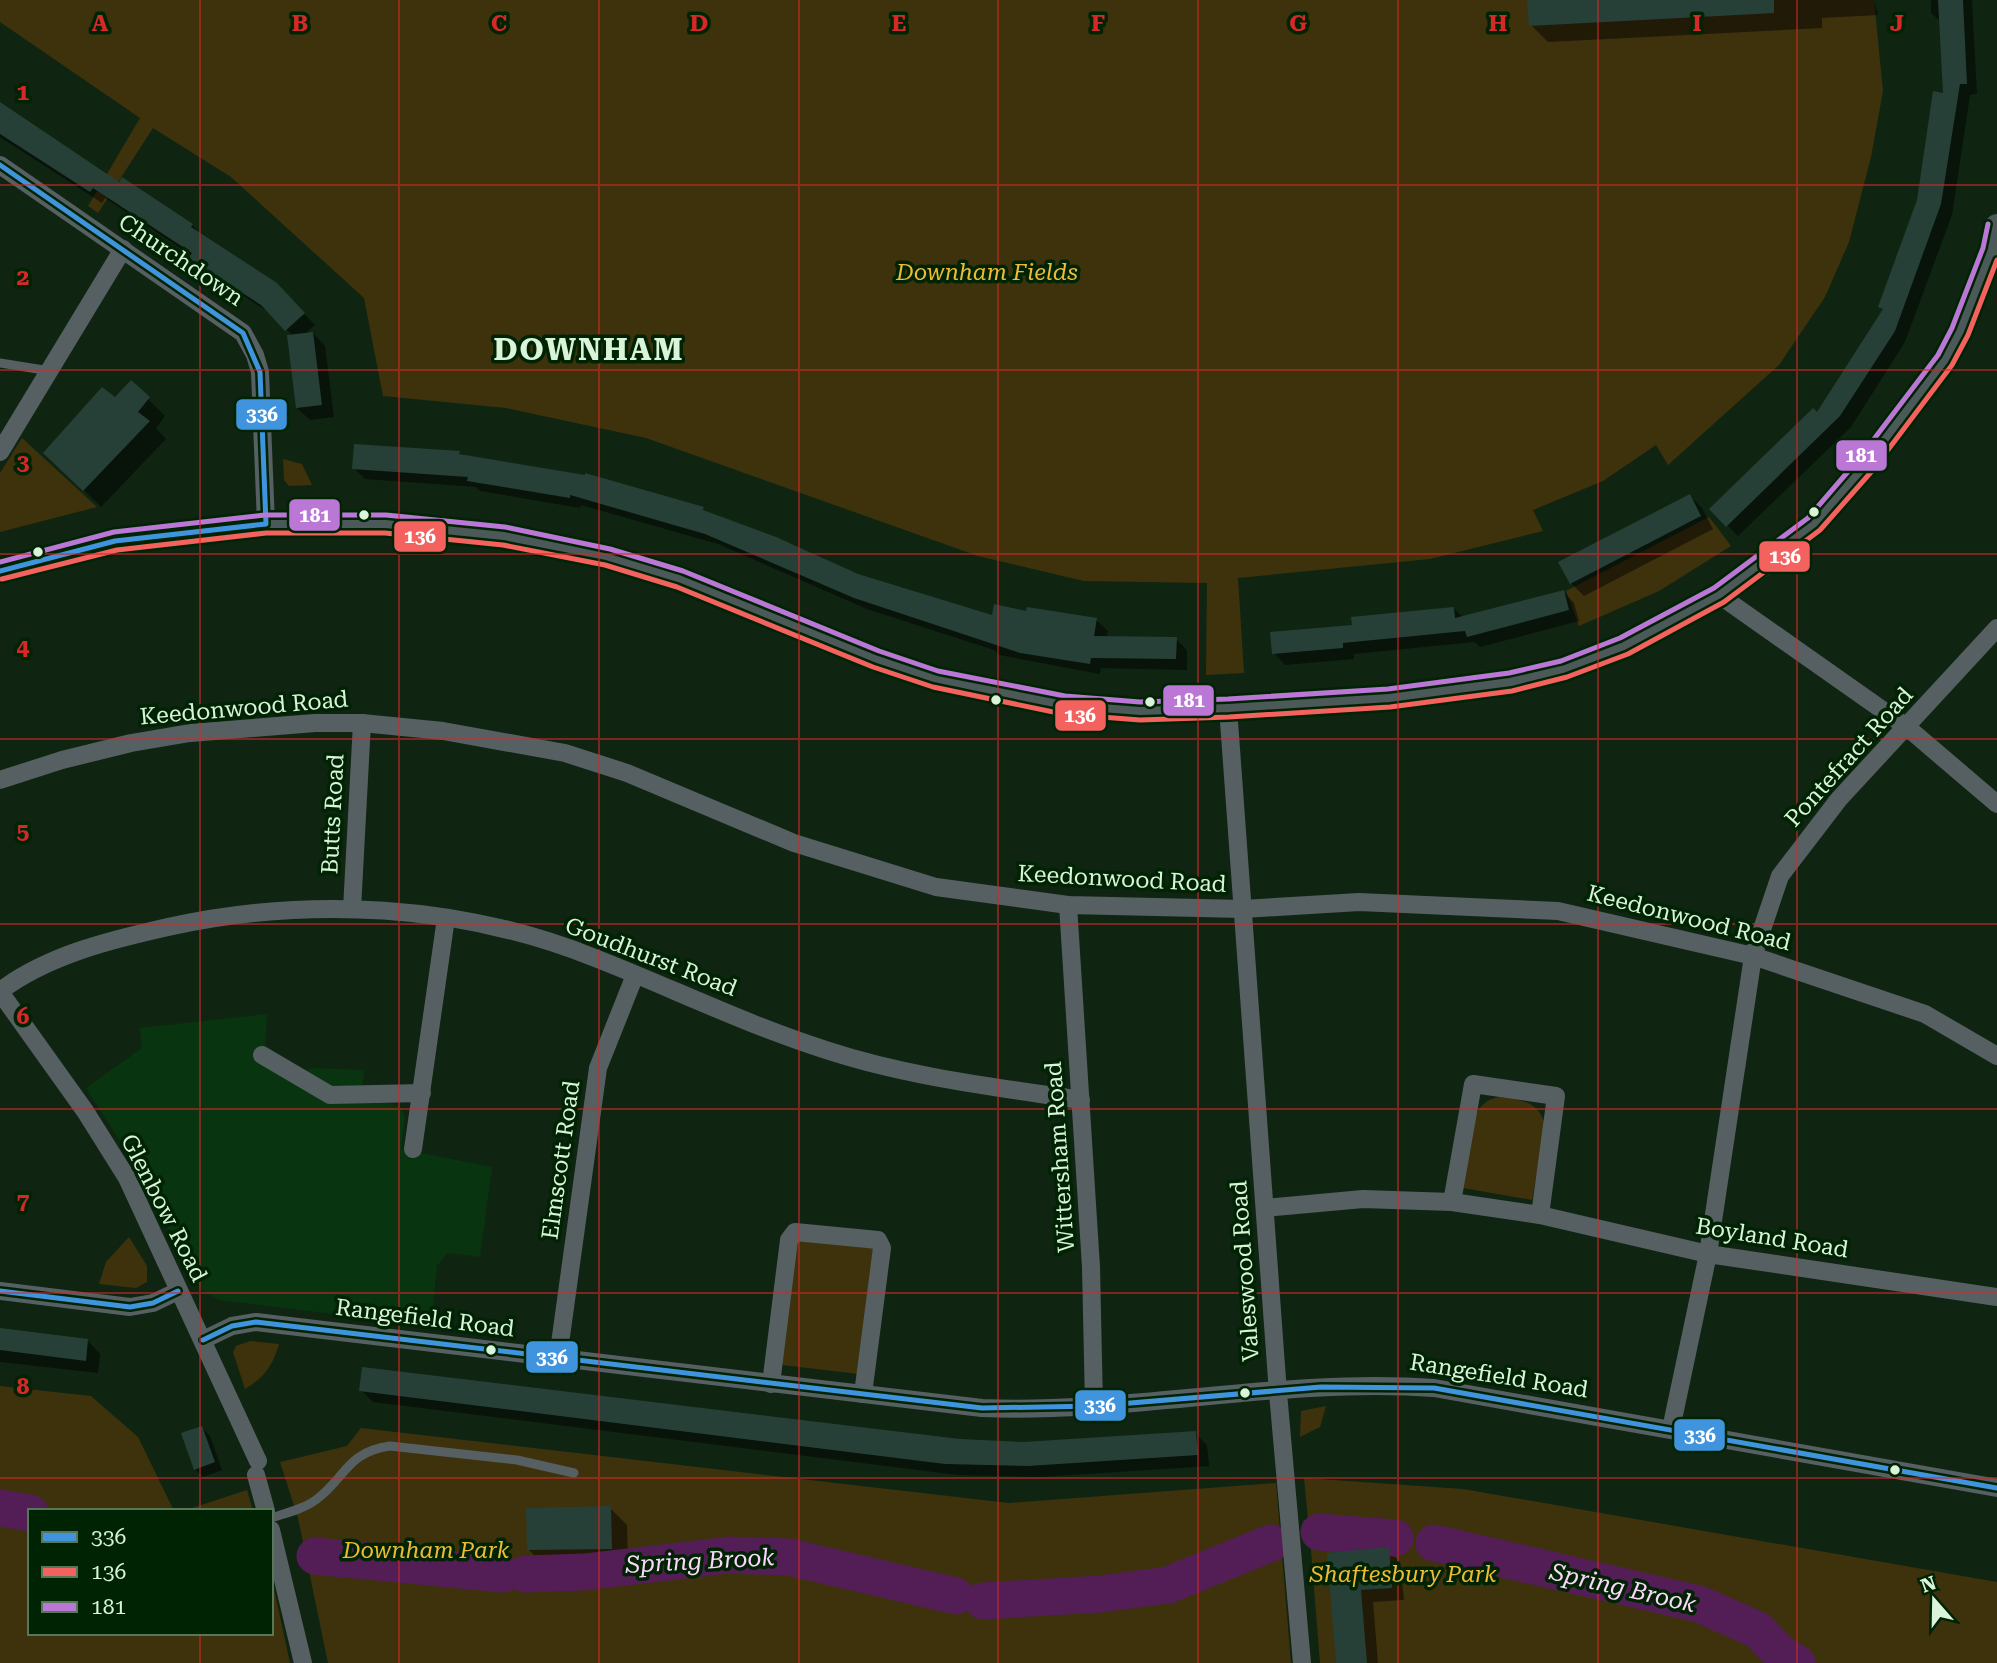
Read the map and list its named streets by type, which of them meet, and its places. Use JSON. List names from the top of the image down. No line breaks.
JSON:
{"streets":{"street":["Churchdown","Keedonwood Road","Pontefract Road","Butts Road","Goudhurst Road","Wittersham Road","Elmscott Road","Glenbow Road","Boyland Road","Valeswood Road","Rangefield Road"]},"crossings":[["Keedonwood Road","Pontefract Road"],["Keedonwood Road","Butts Road"],["Keedonwood Road","Wittersham Road"],["Keedonwood Road","Valeswood Road"],["Pontefract Road","Boyland Road"],["Pontefract Road","Rangefield Road"],["Butts Road","Goudhurst Road"],["Goudhurst Road","Wittersham Road"],["Goudhurst Road","Elmscott Road"],["Goudhurst Road","Glenbow Road"],["Wittersham Road","Rangefield Road"],["Elmscott Road","Rangefield Road"],["Glenbow Road","Rangefield Road"],["Boyland Road","Valeswood Road"],["Valeswood Road","Rangefield Road"]],"districts":["DOWNHAM"],"water":["Spring Brook"],"parks":["Downham Fields","Downham Park","Shaftesbury Park"],"lines":["transit line 336","transit line 181","transit line 136"],"legend":["336","136","181"],"north":"top","grid":{"columns":["A","B","C","D","E","F","G","H","I","J"],"rows":["1","2","3","4","5","6","7","8"]}}
